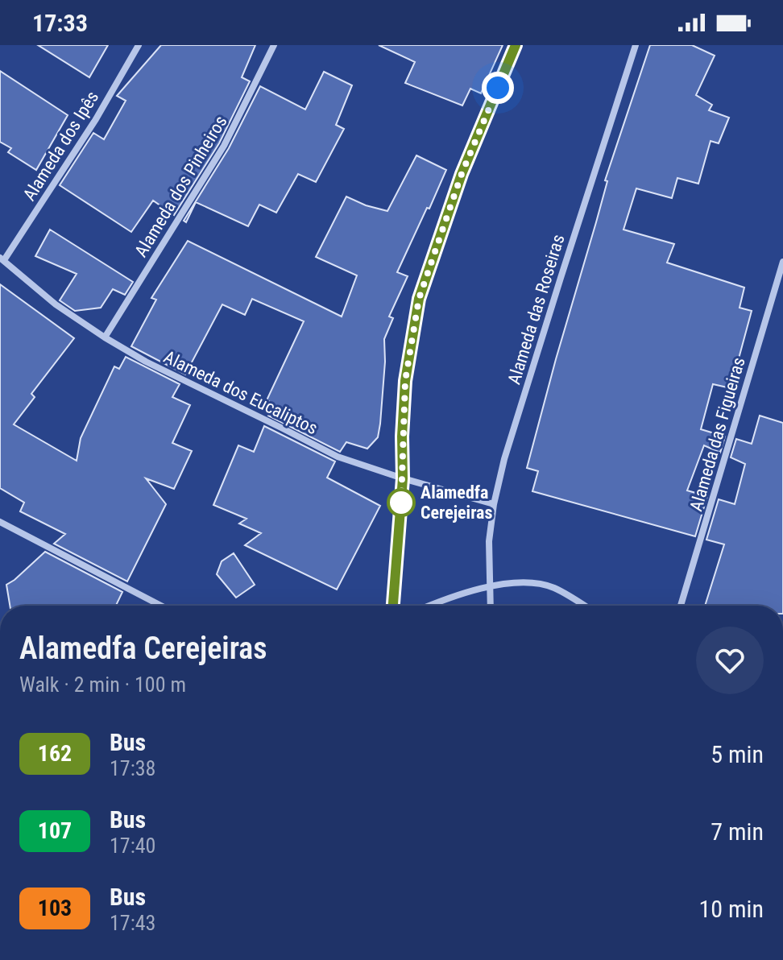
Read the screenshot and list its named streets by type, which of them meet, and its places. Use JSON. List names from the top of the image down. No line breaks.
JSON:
{"streets":{"street":["Alameda dos Ipês","Alameda dos Pinheiros","Alameda das Roseiras","Alameda dos Eucaliptos","Alameda das Figueiras"]},"crossings":[["Alameda dos Ipês","Alameda dos Eucaliptos"],["Alameda dos Pinheiros","Alameda dos Eucaliptos"],["Alameda das Roseiras","Alameda dos Eucaliptos"]],"places":["Alamedfa Cerejeiras"],"lines":["bus line 162"],"page":{"status":"17:33","heading":["Alamedfa Cerejeiras","Walk · 2 min · 100 m"],"list":[{"mark":"162","name":"Bus","note":"17:38","value":"5 min"},{"mark":"107","name":"Bus","note":"17:40","value":"7 min"},{"mark":"103","name":"Bus","note":"17:43","value":"10 min"}]}}
